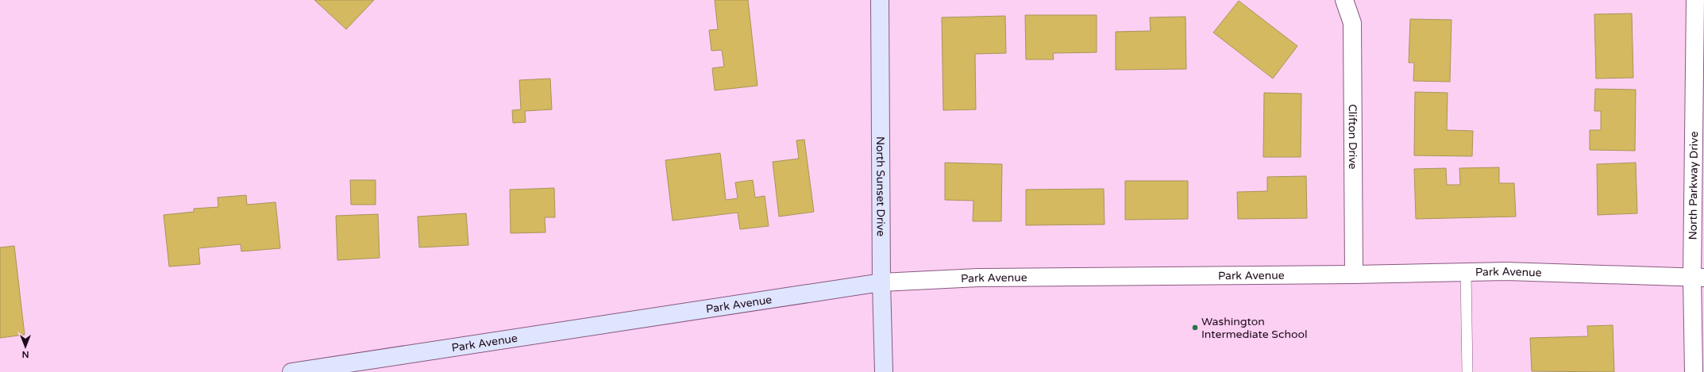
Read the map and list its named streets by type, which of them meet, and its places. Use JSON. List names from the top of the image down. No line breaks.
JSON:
{"streets":{"street":["Clifton Drive","North Sunset Drive","North Parkway Drive","Park Avenue"]},"crossings":[["Clifton Drive","Park Avenue"],["North Sunset Drive","Park Avenue"],["North Parkway Drive","Park Avenue"]],"places":["Washington Intermediate School"],"north":"bottom"}
